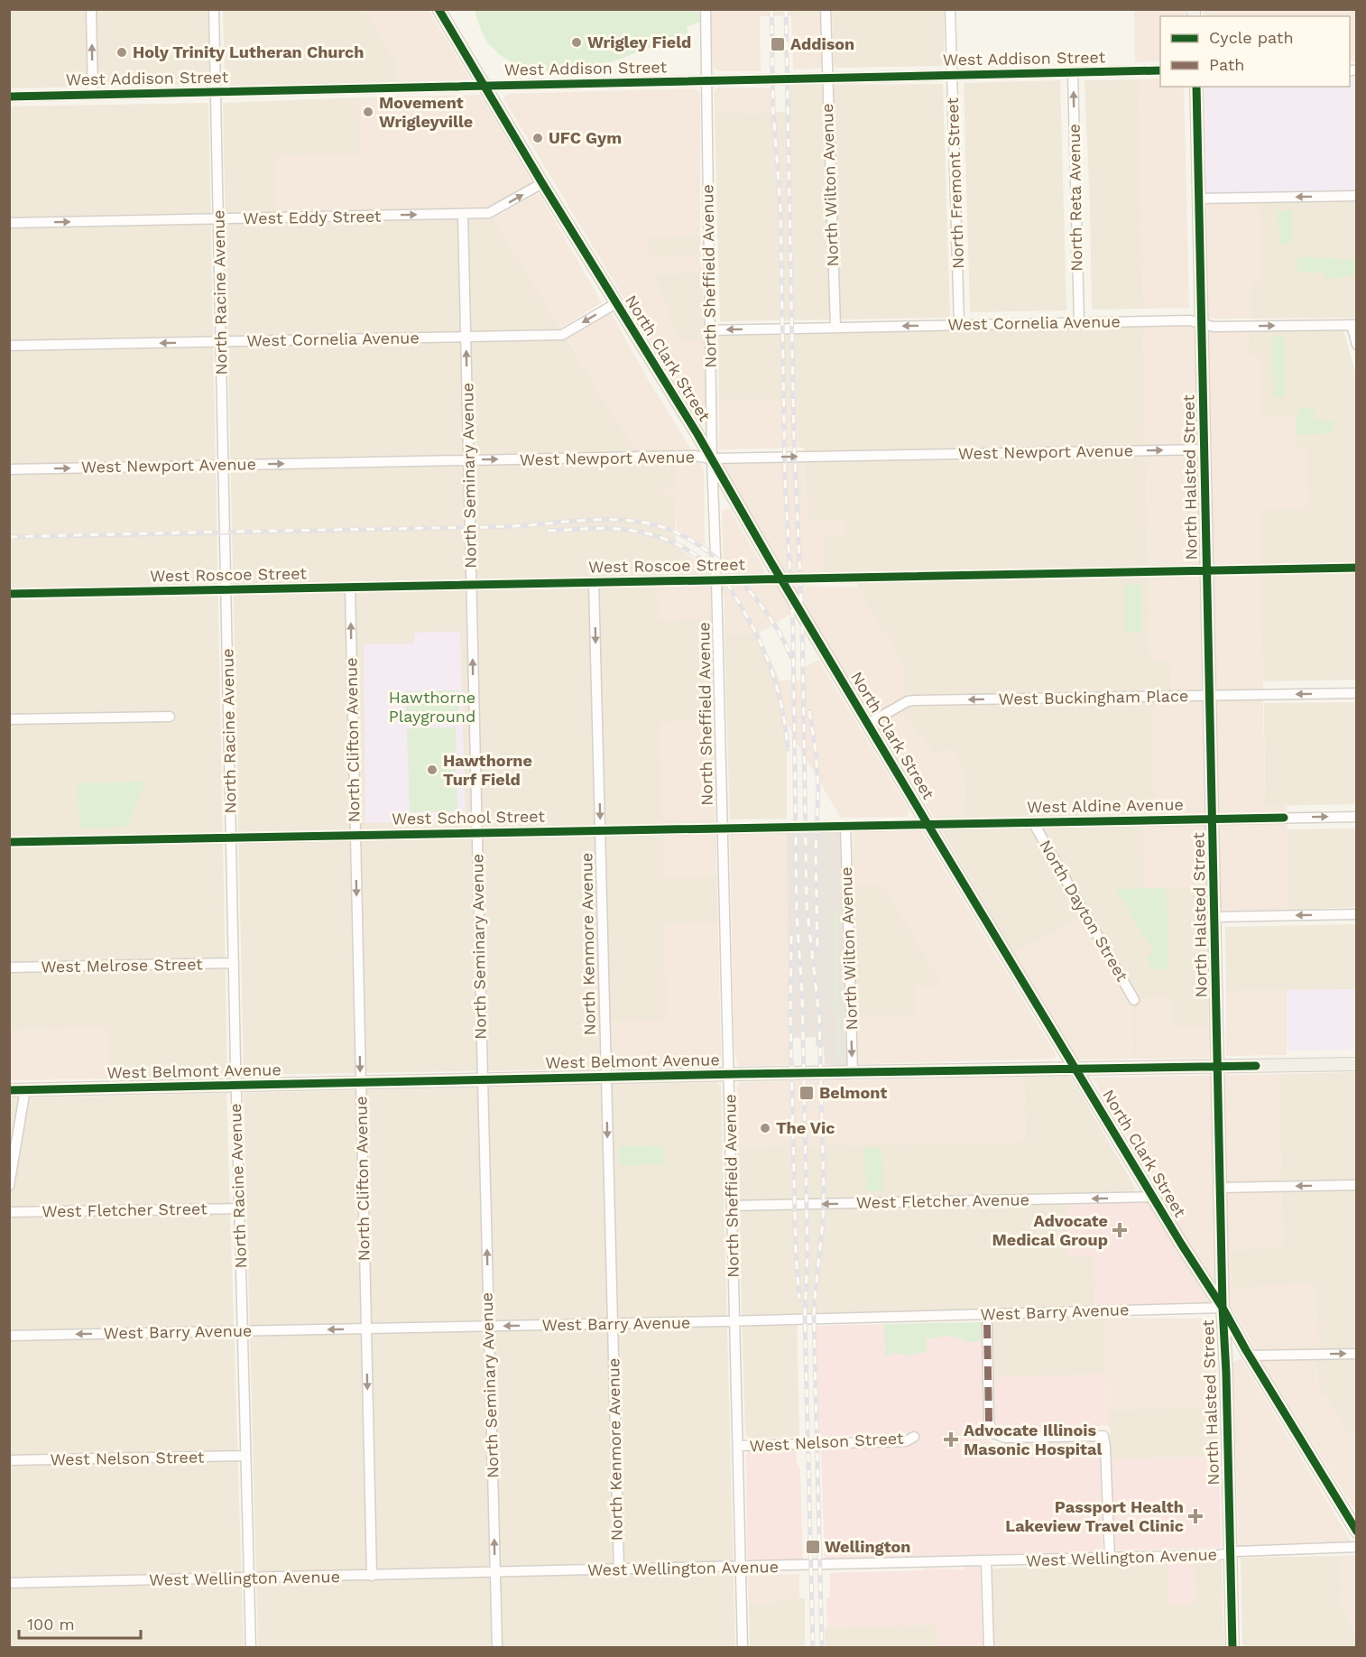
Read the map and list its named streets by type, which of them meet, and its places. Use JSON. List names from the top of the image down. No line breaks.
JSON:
{"streets":{"main road":["North Clark Street","North Halsted Street","West Belmont Avenue"],"street":["West Addison Street","North Fremont Street","North Wilton Avenue","North Reta Avenue","West Eddy Street","North Sheffield Avenue","North Racine Avenue","West Cornelia Avenue","West Newport Avenue","North Seminary Avenue","West Roscoe Street","West Buckingham Place","North Clifton Avenue","West Aldine Avenue","West School Street","North Dayton Street","North Kenmore Avenue","West Melrose Street","West Fletcher Avenue","West Fletcher Street","West Barry Avenue","West Nelson Street","West Wellington Avenue"]},"crossings":[["West Addison Street","North Fremont Street"],["West Addison Street","North Wilton Avenue"],["West Addison Street","North Reta Avenue"],["West Addison Street","North Sheffield Avenue"],["West Addison Street","North Racine Avenue"],["West Addison Street","North Clark Street"],["North Fremont Street","West Cornelia Avenue"],["North Wilton Avenue","West Cornelia Avenue"],["North Wilton Avenue","West School Street"],["North Wilton Avenue","West Belmont Avenue"],["North Reta Avenue","West Cornelia Avenue"],["West Eddy Street","North Racine Avenue"],["West Eddy Street","North Clark Street"],["West Eddy Street","North Seminary Avenue"],["North Sheffield Avenue","West Cornelia Avenue"],["North Sheffield Avenue","North Clark Street"],["North Sheffield Avenue","West Newport Avenue"],["North Sheffield Avenue","West Roscoe Street"],["North Sheffield Avenue","West School Street"],["North Sheffield Avenue","West Belmont Avenue"],["North Sheffield Avenue","West Fletcher Avenue"],["North Sheffield Avenue","West Barry Avenue"],["North Sheffield Avenue","West Nelson Street"],["North Sheffield Avenue","West Wellington Avenue"],["North Racine Avenue","West Cornelia Avenue"],["North Racine Avenue","West Newport Avenue"],["North Racine Avenue","West Roscoe Street"],["North Racine Avenue","West School Street"],["North Racine Avenue","West Melrose Street"],["North Racine Avenue","West Belmont Avenue"],["North Racine Avenue","West Fletcher Street"],["North Racine Avenue","West Barry Avenue"],["North Racine Avenue","West Nelson Street"],["North Racine Avenue","West Wellington Avenue"],["West Cornelia Avenue","North Clark Street"],["West Cornelia Avenue","North Seminary Avenue"],["West Cornelia Avenue","North Halsted Street"],["North Clark Street","West Newport Avenue"],["North Clark Street","North Halsted Street"],["North Clark Street","West Roscoe Street"],["North Clark Street","West Buckingham Place"],["North Clark Street","West Aldine Avenue"],["North Clark Street","West School Street"],["North Clark Street","West Belmont Avenue"],["North Clark Street","West Fletcher Avenue"],["North Clark Street","West Barry Avenue"],["West Newport Avenue","North Seminary Avenue"],["West Newport Avenue","North Halsted Street"],["North Seminary Avenue","West Roscoe Street"],["North Seminary Avenue","West School Street"],["North Seminary Avenue","West Belmont Avenue"],["North Seminary Avenue","West Barry Avenue"],["North Seminary Avenue","West Wellington Avenue"],["North Halsted Street","West Roscoe Street"],["North Halsted Street","West Buckingham Place"],["North Halsted Street","West Aldine Avenue"],["North Halsted Street","West Belmont Avenue"],["North Halsted Street","West Barry Avenue"],["North Halsted Street","West Wellington Avenue"],["West Roscoe Street","North Clifton Avenue"],["West Roscoe Street","North Kenmore Avenue"],["North Clifton Avenue","West School Street"],["North Clifton Avenue","West Belmont Avenue"],["North Clifton Avenue","West Barry Avenue"],["North Clifton Avenue","West Wellington Avenue"],["West Aldine Avenue","West School Street"],["West Aldine Avenue","North Dayton Street"],["West School Street","North Kenmore Avenue"],["North Kenmore Avenue","West Belmont Avenue"],["North Kenmore Avenue","West Barry Avenue"],["North Kenmore Avenue","West Wellington Avenue"]],"one_way":["North Wilton Avenue","North Reta Avenue","West Eddy Street","West Newport Avenue","North Seminary Avenue","West Buckingham Place","North Kenmore Avenue","West Fletcher Avenue","West Barry Avenue"],"parks":["Hawthorne Playground"],"places":{"other":["Wrigley Field","Holy Trinity Lutheran Church","Movement Wrigleyville","UFC Gym","Hawthorne Turf Field","The Vic"],"transit":["Addison","Belmont","Wellington"],"health":["Advocate Medical Group","Advocate Illinois Masonic Hospital","Passport Health Lakeview Travel Clinic"]},"legend":["Cycle path","Path"],"scale_bar":"100 m"}
